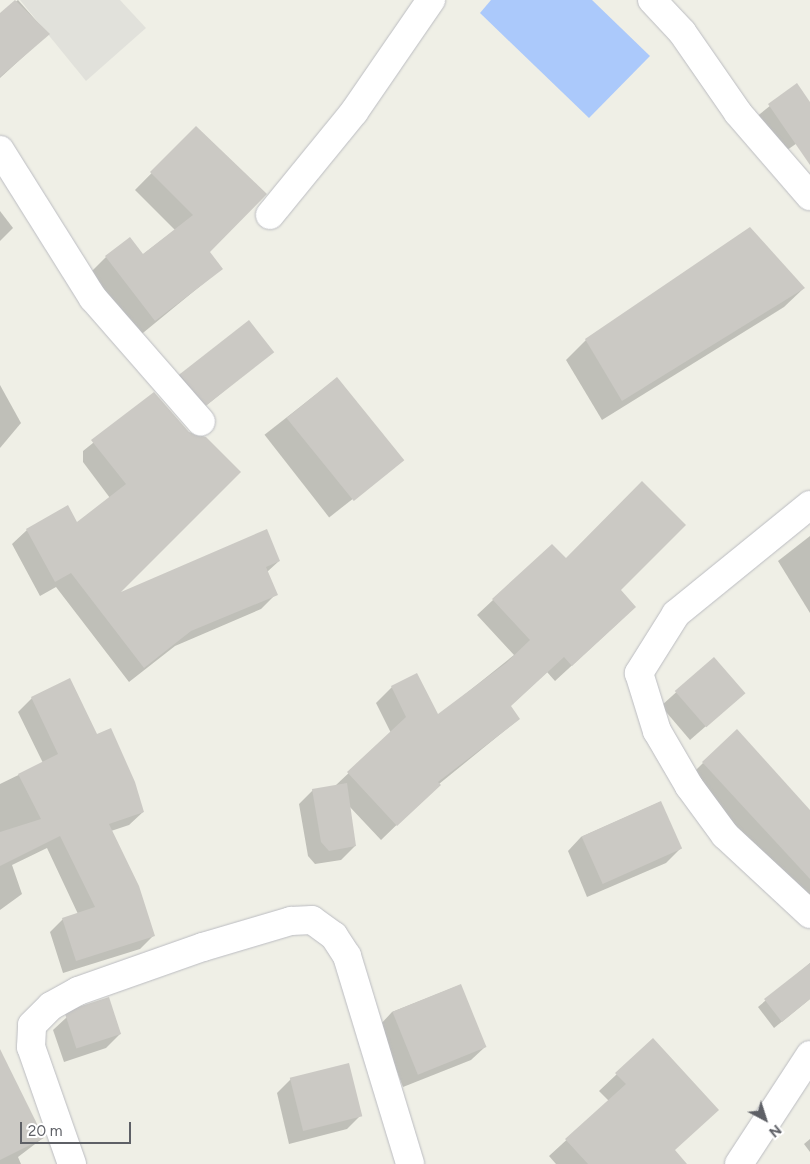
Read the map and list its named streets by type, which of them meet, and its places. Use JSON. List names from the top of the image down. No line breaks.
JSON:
{"scale_bar":"20 m","north":"bottom right"}
